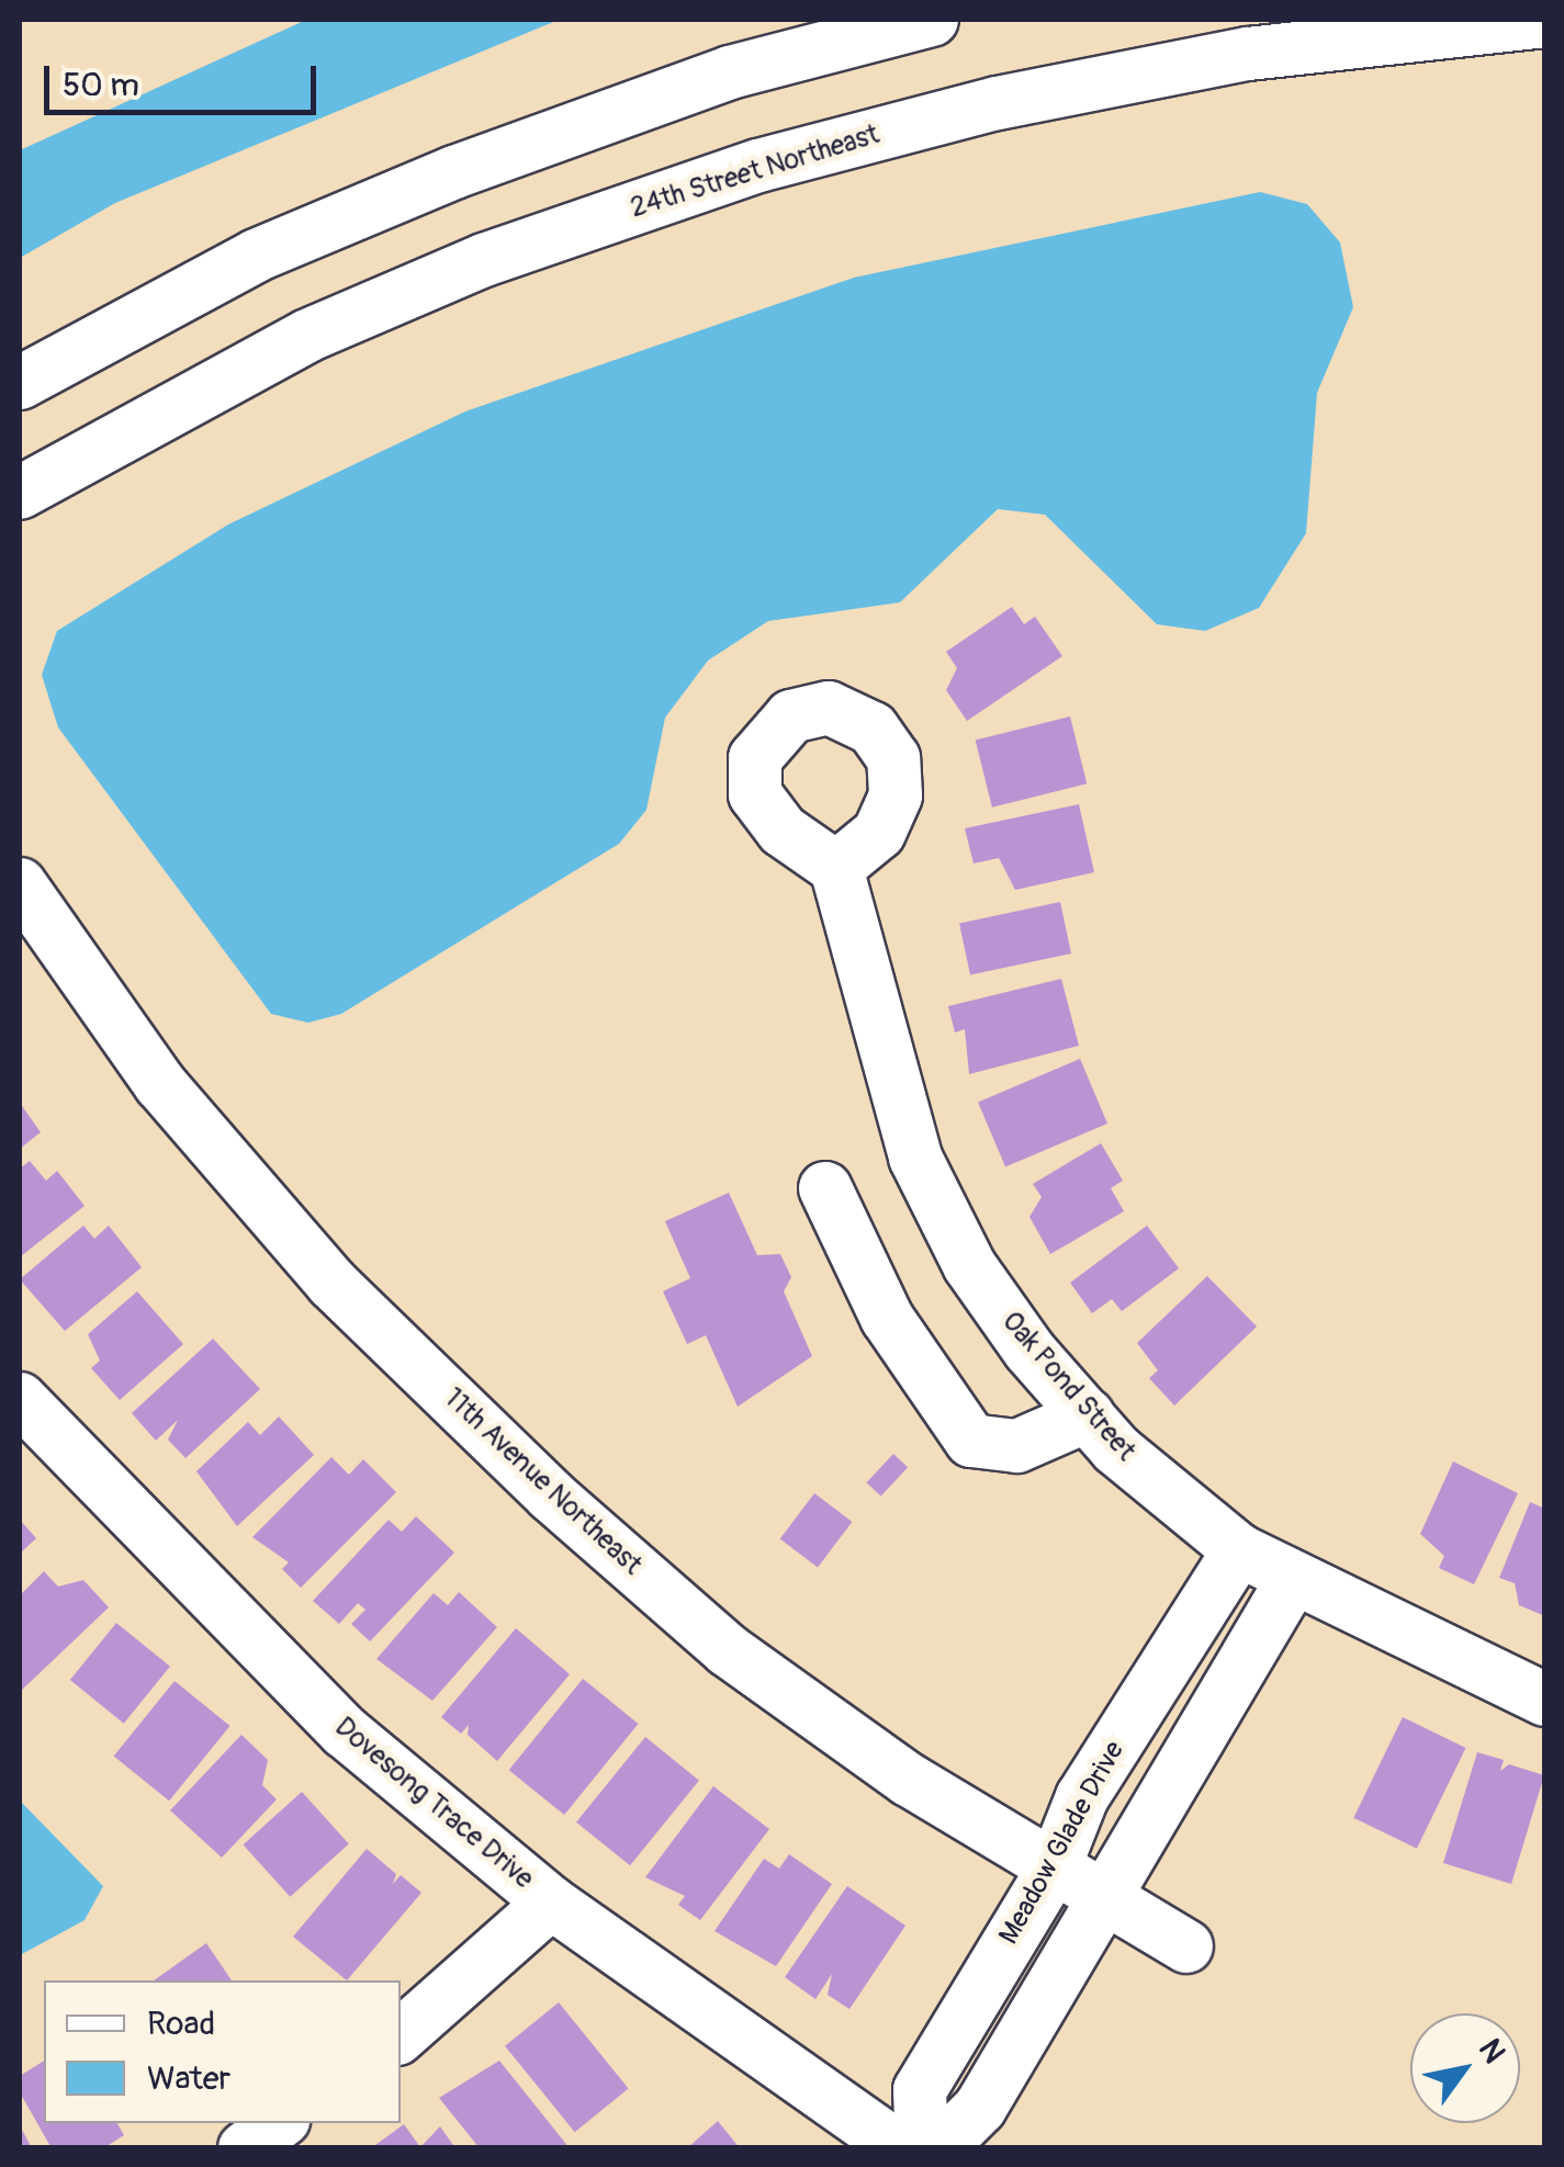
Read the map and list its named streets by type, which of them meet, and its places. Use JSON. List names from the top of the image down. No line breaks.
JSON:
{"streets":{"street":["24th Street Northeast","Oak Pond Street","11th Avenue Northeast","Dovesong Trace Drive","Meadow Glade Drive"]},"crossings":[["Oak Pond Street","Meadow Glade Drive"],["11th Avenue Northeast","Meadow Glade Drive"]],"legend":["Road","Water"],"scale_bar":"50 m","north":"top right"}
